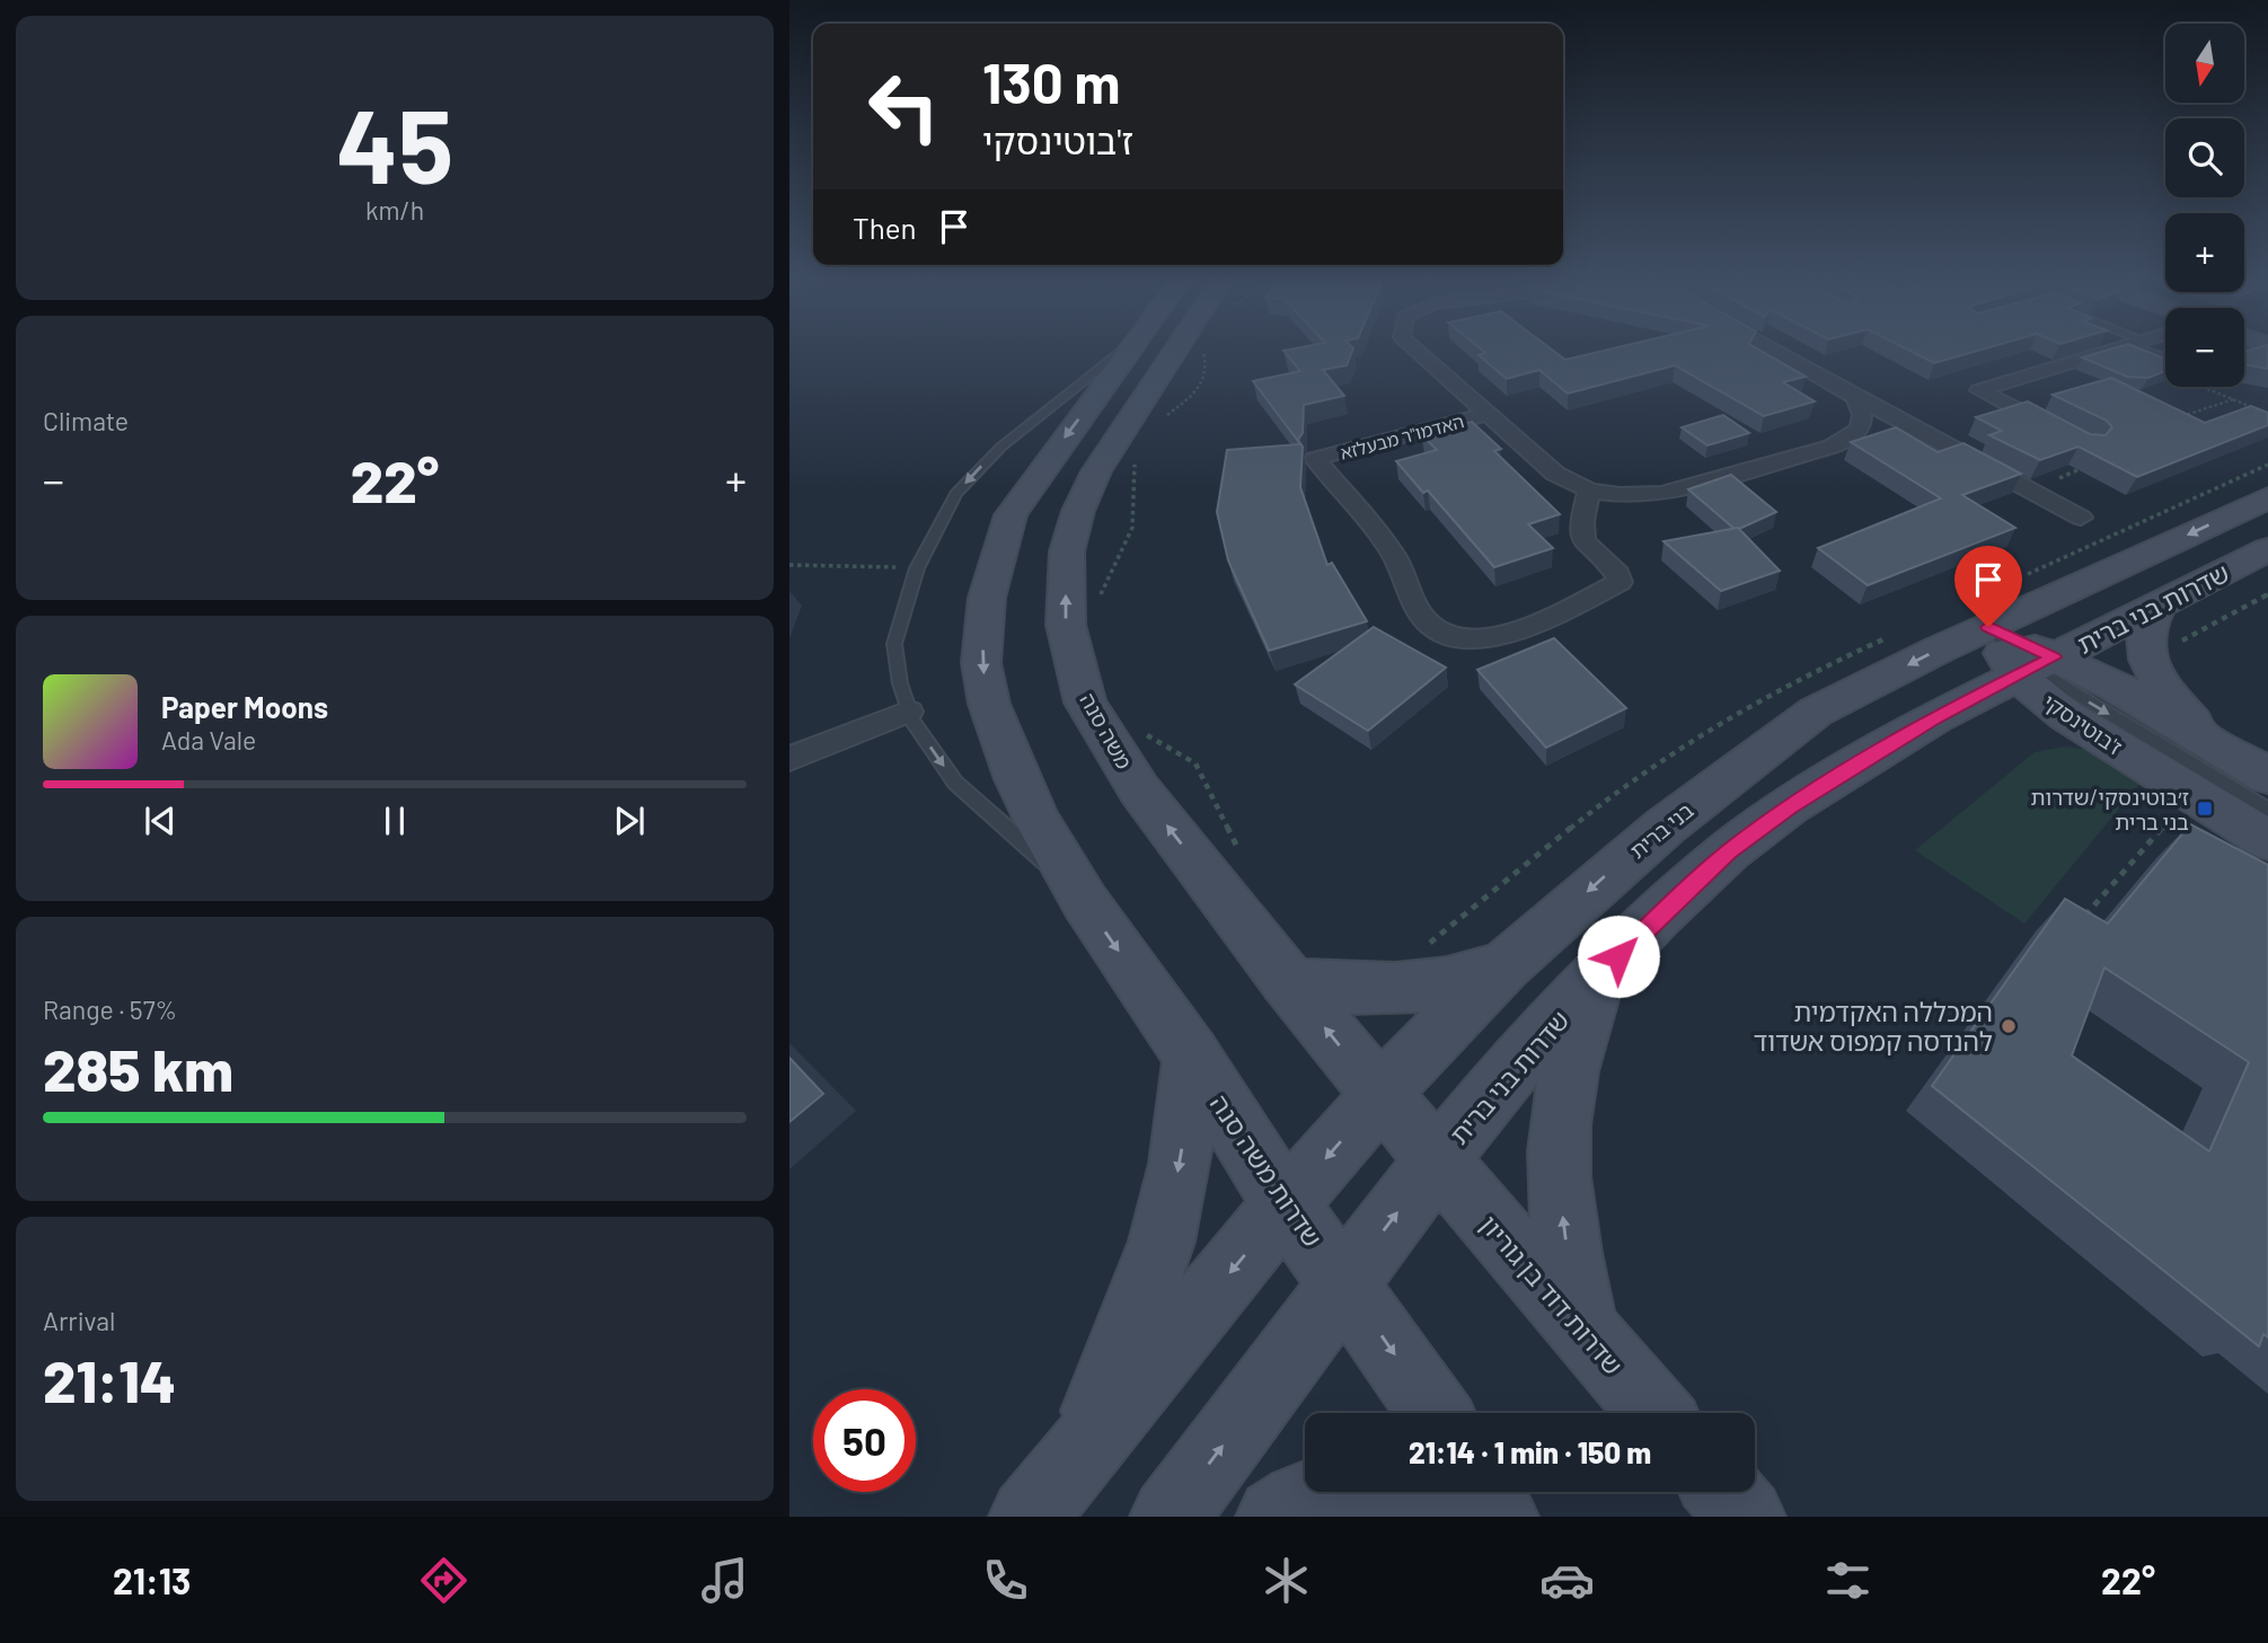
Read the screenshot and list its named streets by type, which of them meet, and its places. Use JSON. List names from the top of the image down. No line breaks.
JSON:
{"streets":{"main road":["שדרות בני ברית","ז'בוטינסקי","משה סנה","בני ברית","שדרות משה סנה","שדרות דוד בן גוריון"],"street":["האדמו\"ר מבעלזא"]},"crossings":[["שדרות בני ברית","ז'בוטינסקי"],["שדרות בני ברית","שדרות משה סנה"],["שדרות בני ברית","שדרות דוד בן גוריון"],["ז'בוטינסקי","בני ברית"],["משה סנה","בני ברית"]],"one_way":["משה סנה","בני ברית"],"places":{"transit":["ז׳בוטינסקי/שדרות בני ברית"],"other":["המכללה האקדמית להנדסה קמפוס אשדוד"]},"north":"bottom","page":{"tile":[["45","km/h"],"Climate",["Range · 57%","285 km"],["Arrival","21:14"]],"map_buttons":["+","−"],"turn":["130 m","ז'בוטינסקי"],"then":"Then","heat":["−","22°","+"],"song":["Paper Moons","Ada Vale"],"limit":"50","trip":"21:14 · 1 min · 150 m","tabs":["21:13","22°"]}}
